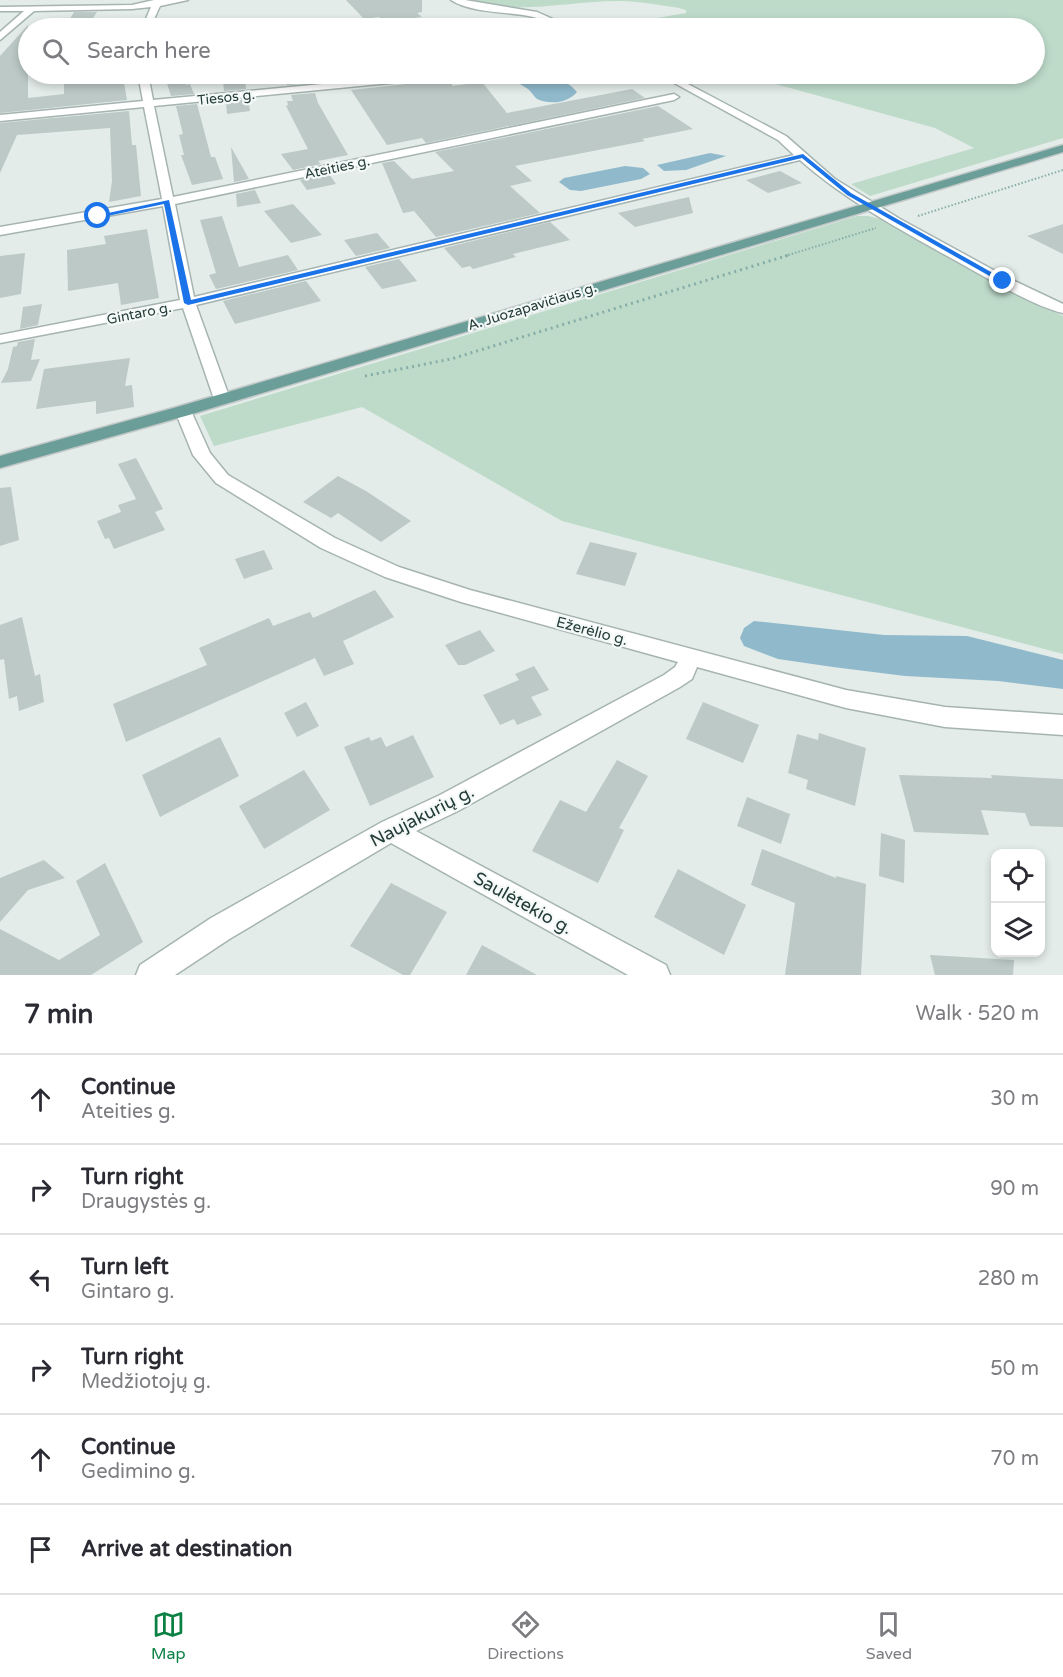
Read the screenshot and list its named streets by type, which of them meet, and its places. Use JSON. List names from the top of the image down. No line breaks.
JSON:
{"streets":{"main road":["A. Juozapavičiaus g."],"street":["Tiesos g.","Ateities g.","Gintaro g.","Ežerėlio g.","Naujakurių g.","Saulėtekio g."]},"crossings":[["A. Juozapavičiaus g.","Ežerėlio g."],["Ežerėlio g.","Naujakurių g."],["Naujakurių g.","Saulėtekio g."]],"page":{"search":"Search here","heading":["7 min","Walk · 520 m"],"list":[["Continue","Ateities g.","30 m"],["Turn right","Draugystės g.","90 m"],["Turn left","Gintaro g.","280 m"],["Turn right","Medžiotojų g.","50 m"],["Continue","Gedimino g.","70 m"],"Arrive at destination"],"nav":["Map","Directions","Saved"]}}
